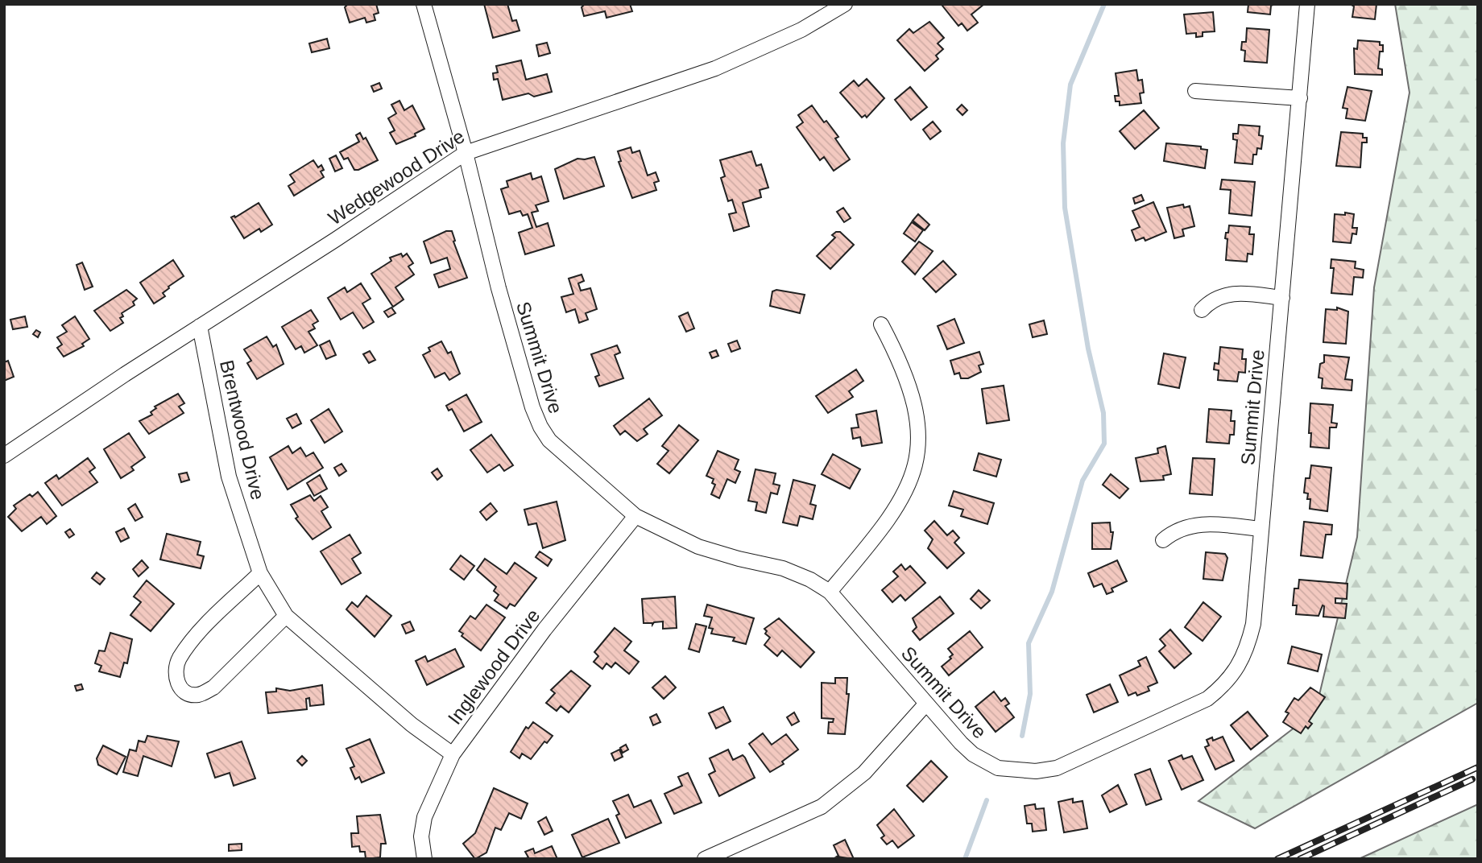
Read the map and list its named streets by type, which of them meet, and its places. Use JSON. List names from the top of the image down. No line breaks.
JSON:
{"streets":{"street":["Wedgewood Drive","Summit Drive","Brentwood Drive","Inglewood Drive"]},"crossings":[["Wedgewood Drive","Summit Drive"],["Wedgewood Drive","Brentwood Drive"],["Summit Drive","Inglewood Drive"],["Brentwood Drive","Inglewood Drive"]]}
